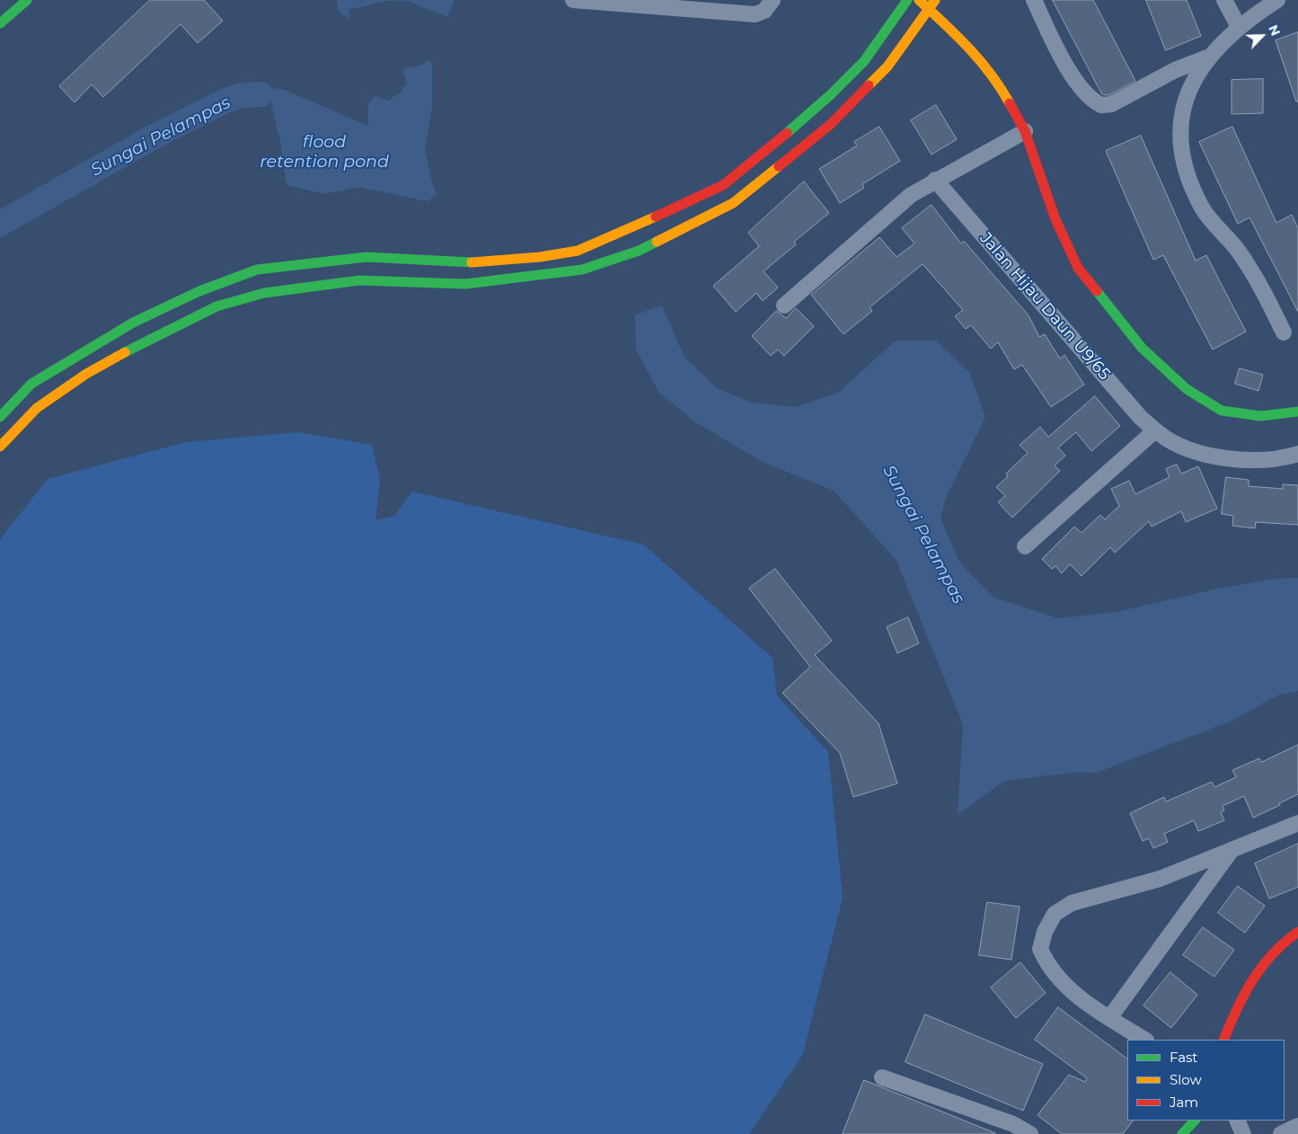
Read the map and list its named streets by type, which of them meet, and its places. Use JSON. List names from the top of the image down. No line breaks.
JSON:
{"streets":{"street":["Jalan Hijau Daun U9/65"]},"water":["Sungai Pelampas","flood retention pond"],"legend":["Fast","Slow","Jam"],"north":"top right"}
